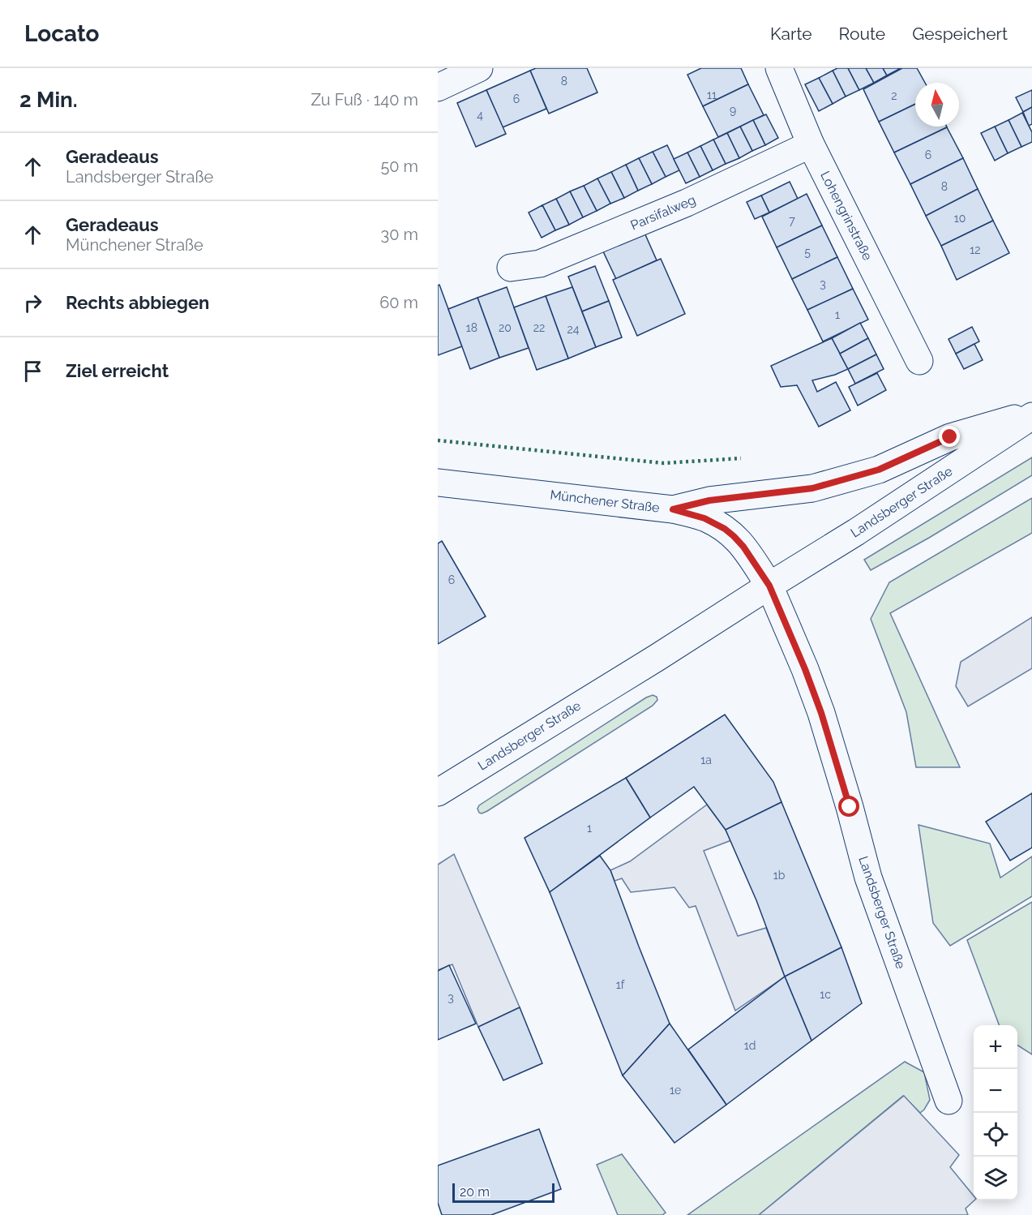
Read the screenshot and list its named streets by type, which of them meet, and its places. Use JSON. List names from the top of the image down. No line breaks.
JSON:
{"streets":{"street":["Parsifalweg","Lohengrinstraße","Münchener Straße","Landsberger Straße"]},"crossings":[["Parsifalweg","Lohengrinstraße"],["Münchener Straße","Landsberger Straße"]],"house_numbers":["8","11","2","6","9","4","6","8","10","7","12","5","3","1","18","20","22","24","6","1a","1","1b","1f","1c","3","1d","1e"],"scale_bar":"20 m","north":"top","page":{"header":"Locato","nav":["Karte","Route","Gespeichert"],"heading":["2 Min.","Zu Fuß · 140 m"],"list":[["Geradeaus","Landsberger Straße","50 m"],["Geradeaus","Münchener Straße","30 m"],["Rechts abbiegen","60 m"],"Ziel erreicht"],"map_buttons":["+","−"],"scale":"20 m"}}
